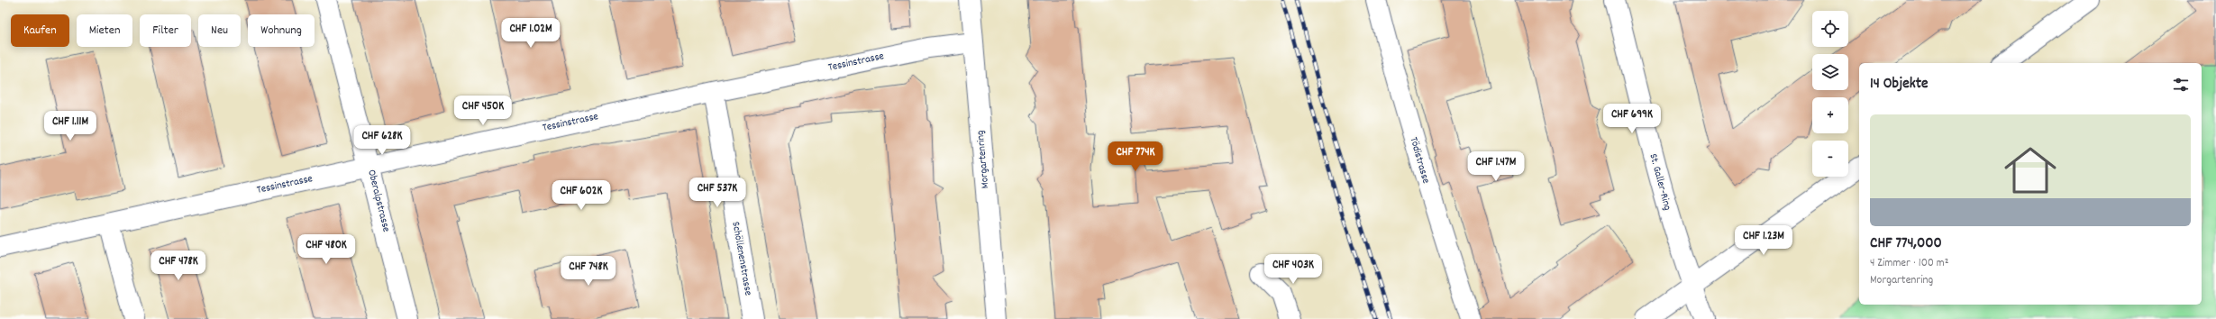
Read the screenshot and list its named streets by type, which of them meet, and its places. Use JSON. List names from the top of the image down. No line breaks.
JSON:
{"streets":{"street":["Tessinstrasse","Morgartenring","Tödistrasse","St. Galler-Ring","Oberalpstrasse","Schöllenenstrasse"]},"crossings":[["Tessinstrasse","Morgartenring"],["Tessinstrasse","Oberalpstrasse"],["Tessinstrasse","Schöllenenstrasse"]],"page":{"map_buttons":["+","−"],"chip":["Kaufen","Mieten","Filter","Neu","Wohnung"],"price":["CHF 1.02M","CHF 450K","CHF 699K","CHF 1.11M","CHF 628K","CHF 774K","CHF 1.47M","CHF 537K","CHF 602K","CHF 1.23M","CHF 480K","CHF 478K","CHF 403K","CHF 748K"],"heading":"14 Objekte","list":[{"name":"CHF 774,000","note":"4 Zimmer · 100 m² · Morgartenring"}]}}
